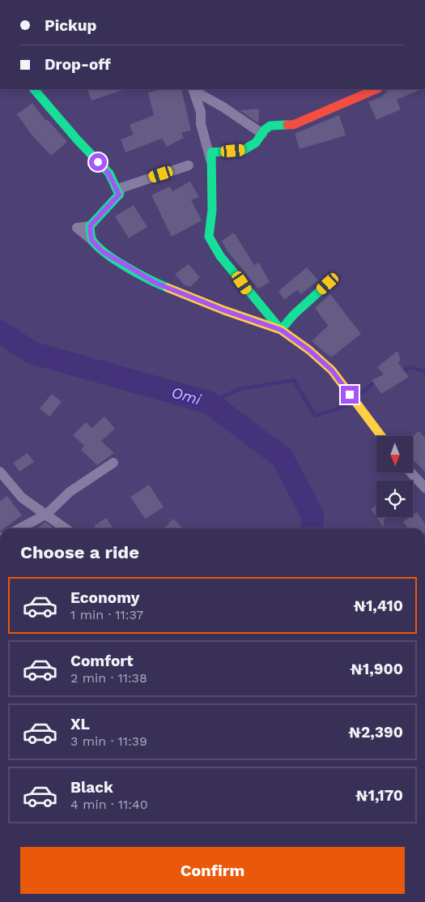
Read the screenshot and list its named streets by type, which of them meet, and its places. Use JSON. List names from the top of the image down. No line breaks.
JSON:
{"water":["Omi"],"north":"bottom","page":{"banner":["Pickup","Drop-off"],"heading":"Choose a ride","list":[{"name":"Economy","note":"1 min · 11:37","value":"₦1,410"},{"name":"Comfort","note":"2 min · 11:38","value":"₦1,900"},{"name":"XL","note":"3 min · 11:39","value":"₦2,390"},{"name":"Black","note":"4 min · 11:40","value":"₦1,170"}],"buttons":"Confirm"}}
